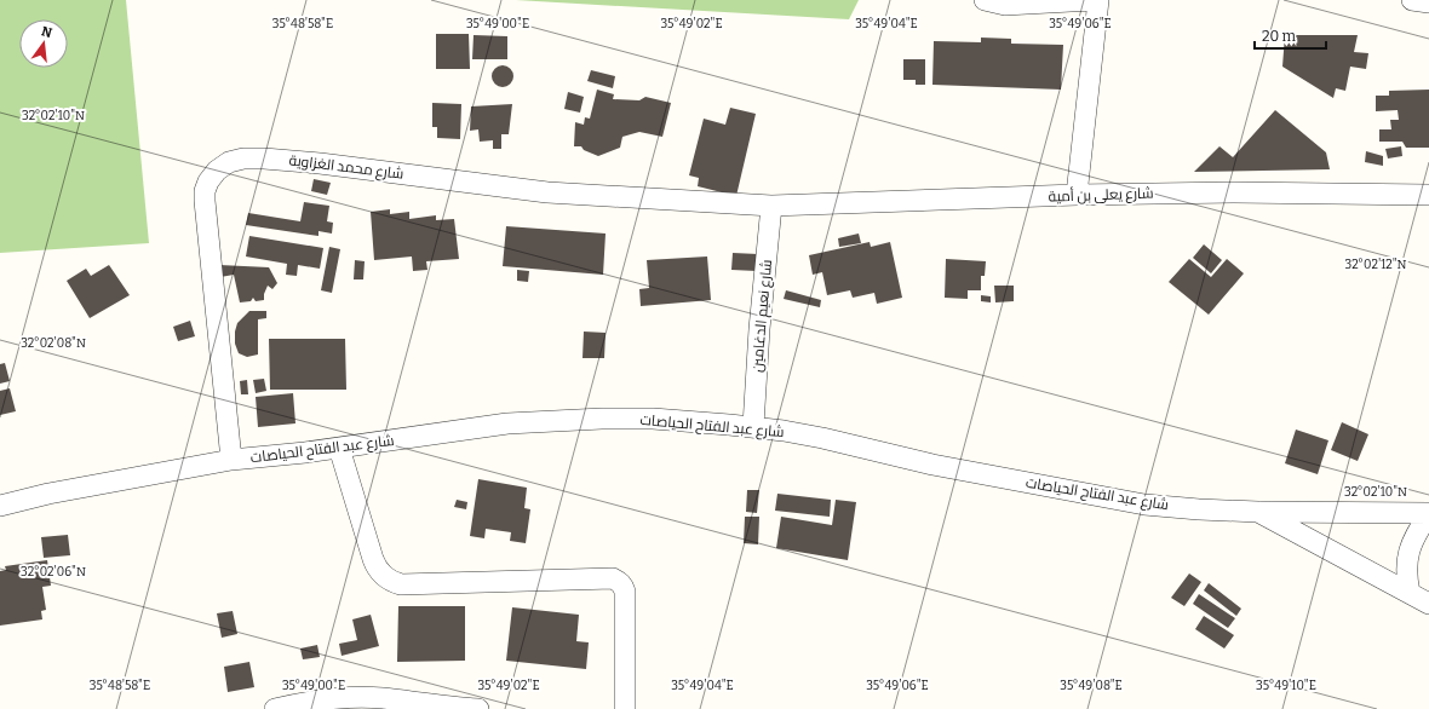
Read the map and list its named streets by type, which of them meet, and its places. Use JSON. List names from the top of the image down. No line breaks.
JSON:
{"streets":{"street":["شارع محمد الغزاوية","شارع يعلى بن أمية","شارع نعيم الدغامين","شارع عبد الفتاح الحياصات"]},"crossings":[["شارع محمد الغزاوية","شارع يعلى بن أمية"],["شارع محمد الغزاوية","شارع نعيم الدغامين"],["شارع محمد الغزاوية","شارع عبد الفتاح الحياصات"],["شارع يعلى بن أمية","شارع نعيم الدغامين"],["شارع نعيم الدغامين","شارع عبد الفتاح الحياصات"]],"scale_bar":"20 m","north":"top","coordinates":["35°48'58\"E","35°49'00\"E","35°49'02\"E","35°49'04\"E","35°49'06\"E","32°02'10\"N","32°02'12\"N","32°02'08\"N","32°02'06\"N","35°49'08\"E","35°49'10\"E"]}
